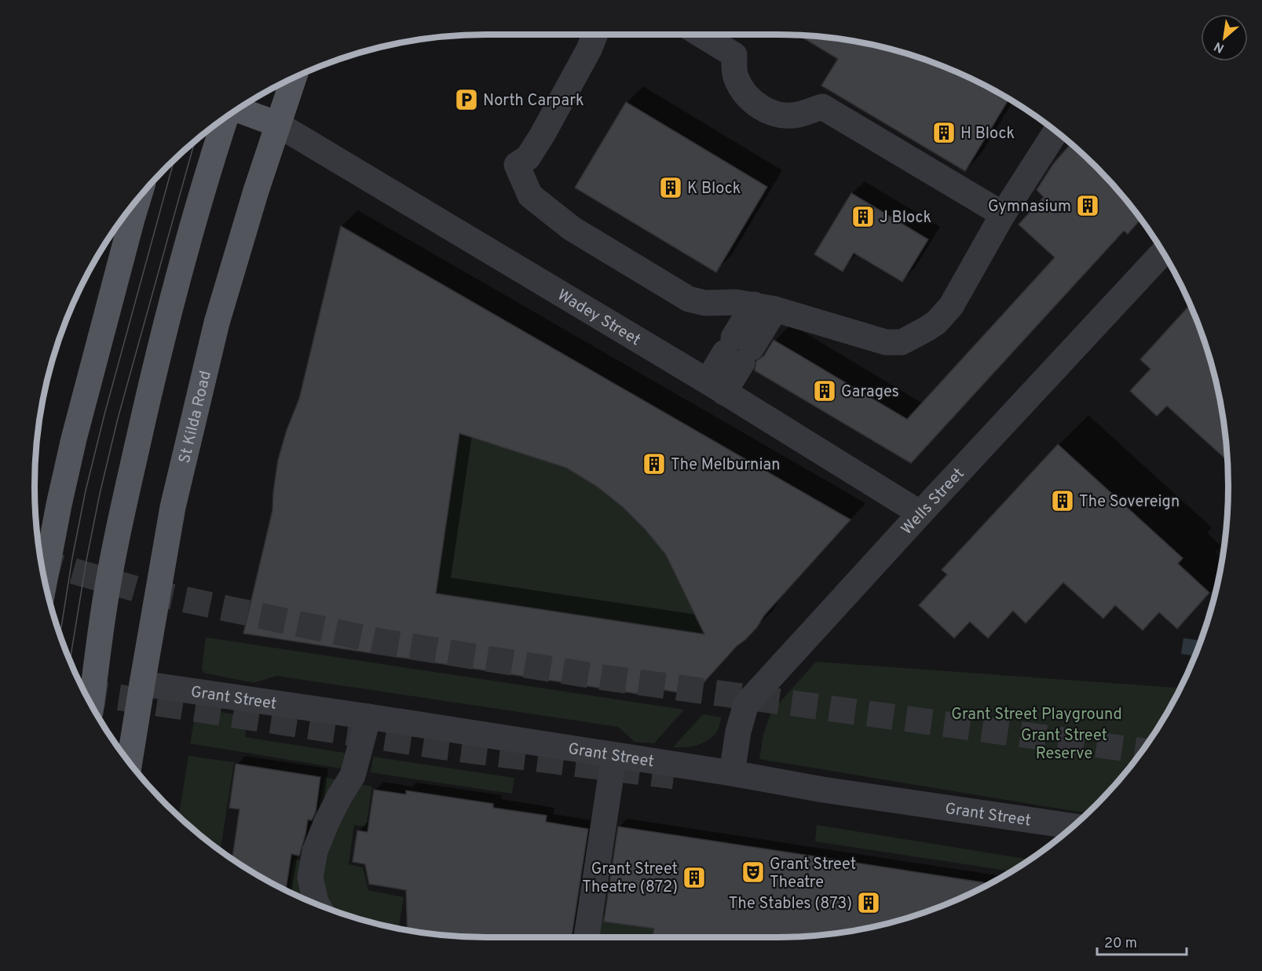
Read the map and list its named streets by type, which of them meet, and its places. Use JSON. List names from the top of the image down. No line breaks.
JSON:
{"streets":{"main road":["St Kilda Road"],"street":["Wadey Street","Wells Street","Grant Street"]},"crossings":[["Wadey Street","St Kilda Road"],["Wadey Street","Wells Street"],["St Kilda Road","Grant Street"],["Wells Street","Grant Street"]],"parks":["Grant Street Playground","Grant Street Reserve"],"places":{"parking":["North Carpark"],"building":["H Block","K Block","Gymnasium","J Block","Garages","The Melburnian","The Sovereign","Grant Street Theatre (872)","The Stables (873)"],"theatre":["Grant Street Theatre"]},"scale_bar":"20 m","north":"bottom left"}
